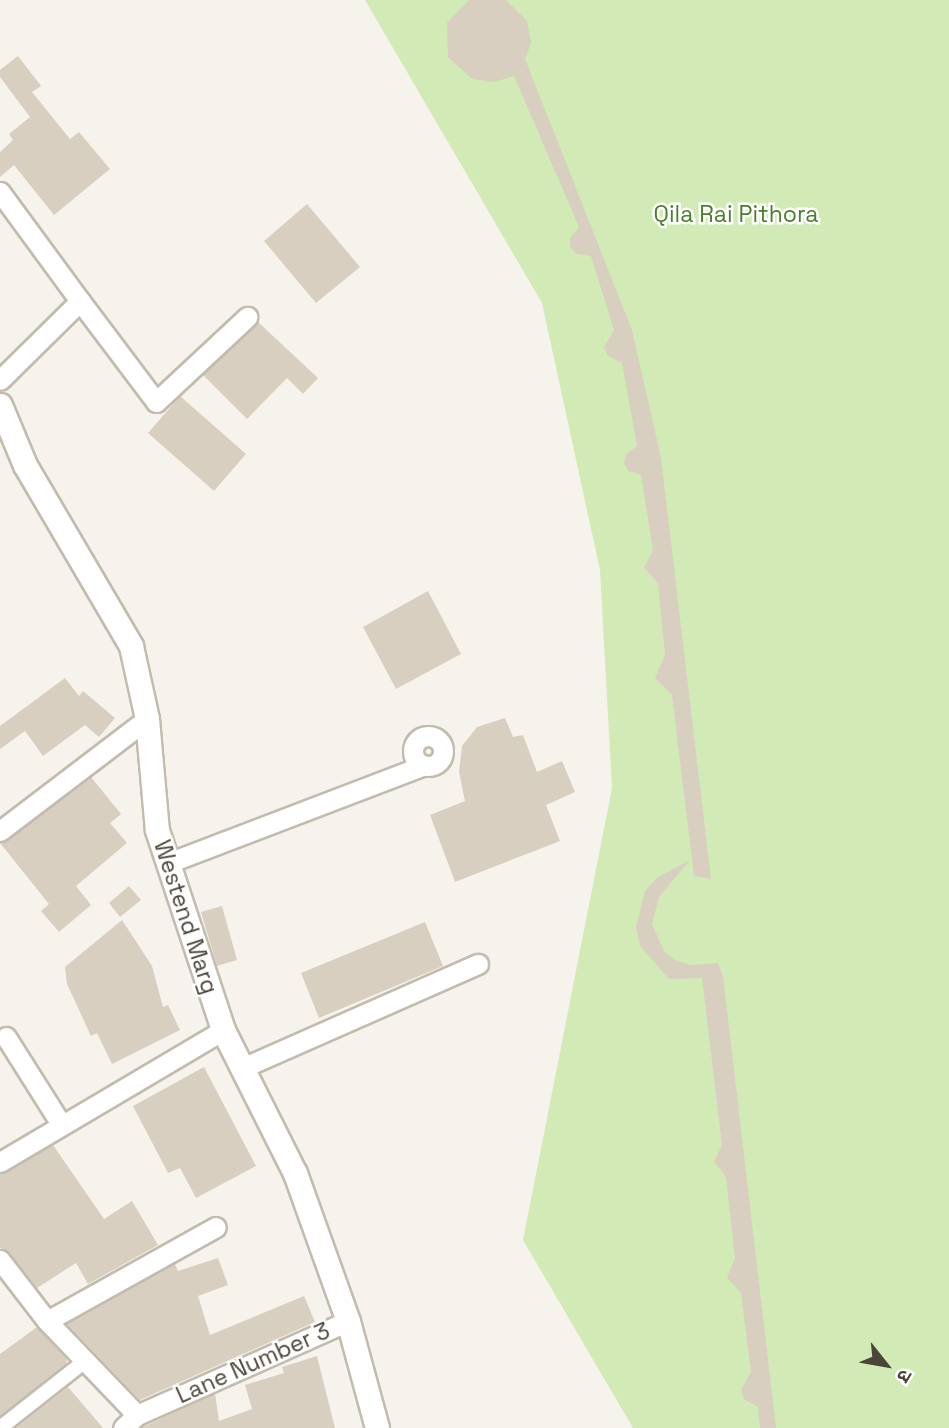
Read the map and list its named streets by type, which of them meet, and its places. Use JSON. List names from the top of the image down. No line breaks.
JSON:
{"streets":{"street":["Westend Marg","Lane Number 3"]},"crossings":[["Westend Marg","Lane Number 3"]],"parks":["Qila Rai Pithora"],"north":"bottom right"}
